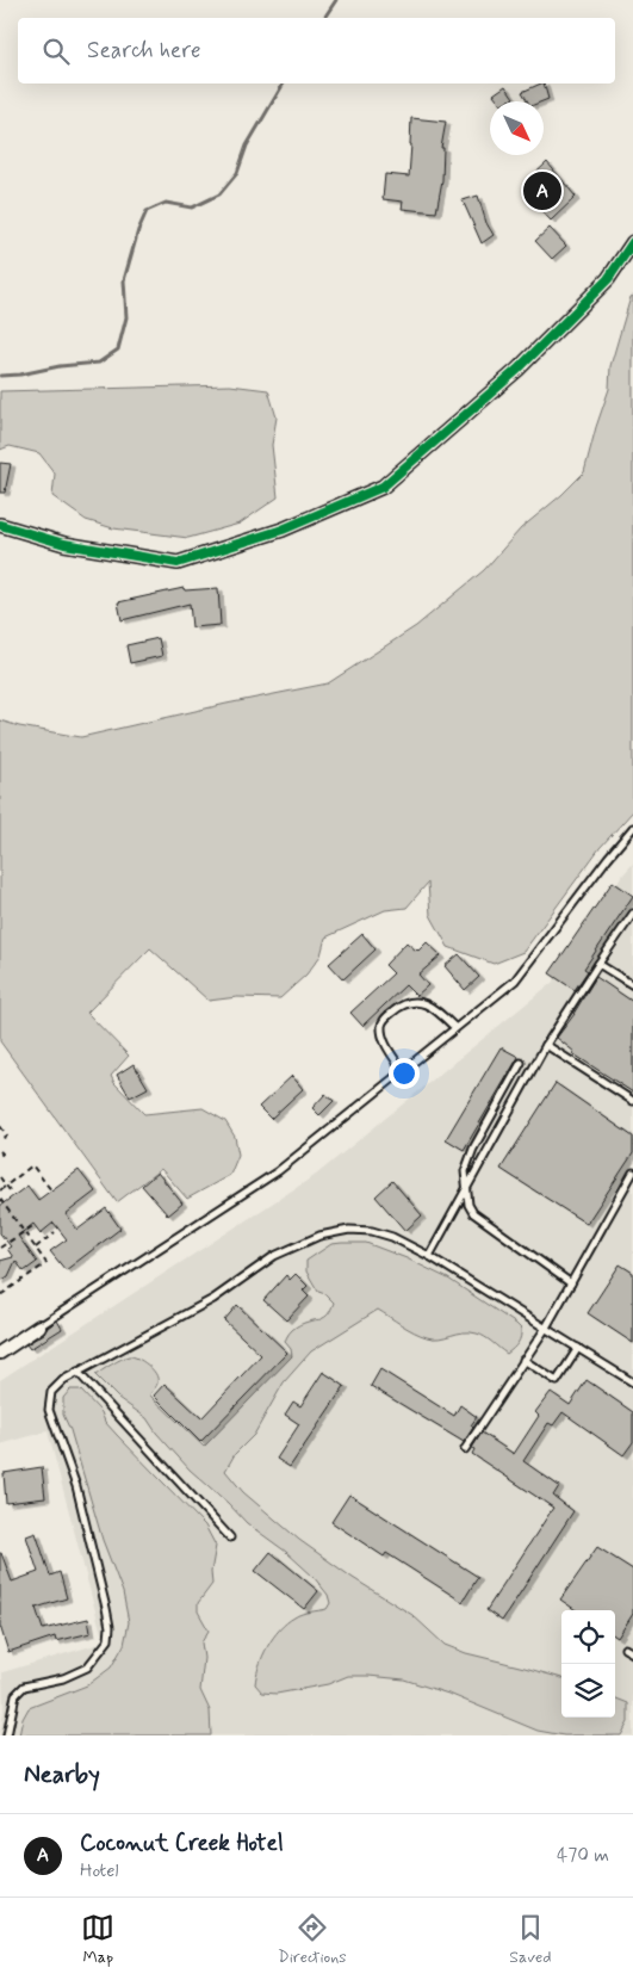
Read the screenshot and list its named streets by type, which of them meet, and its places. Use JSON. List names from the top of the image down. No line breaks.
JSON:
{"north":"bottom right","page":{"search":"Search here","pins":"A","heading":"Nearby","list":[{"mark":"A","name":"Coconut Creek Hotel","note":"Hotel","value":"470 m"}],"nav":["Map","Directions","Saved"]}}
